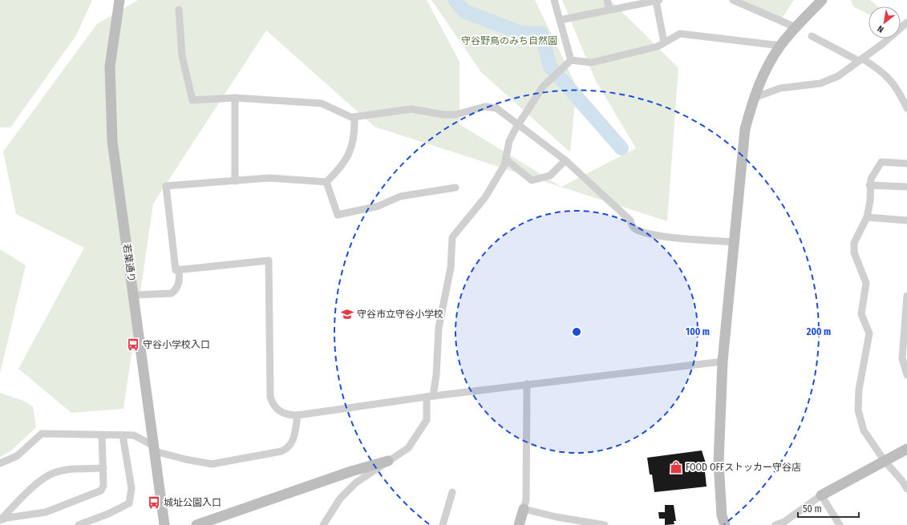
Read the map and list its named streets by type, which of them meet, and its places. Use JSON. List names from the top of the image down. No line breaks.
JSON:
{"streets":{"street":["若葉通り"]},"parks":["守谷野鳥のみち自然園"],"places":{"school or university":["守谷市立守谷小学校"],"bus stop":["守谷小学校入口","城址公園入口"],"shop":["FOOD OFFストッカー守谷店"]},"scale_bar":"50 m","north":"bottom left","rings":["100 m","200 m"]}
